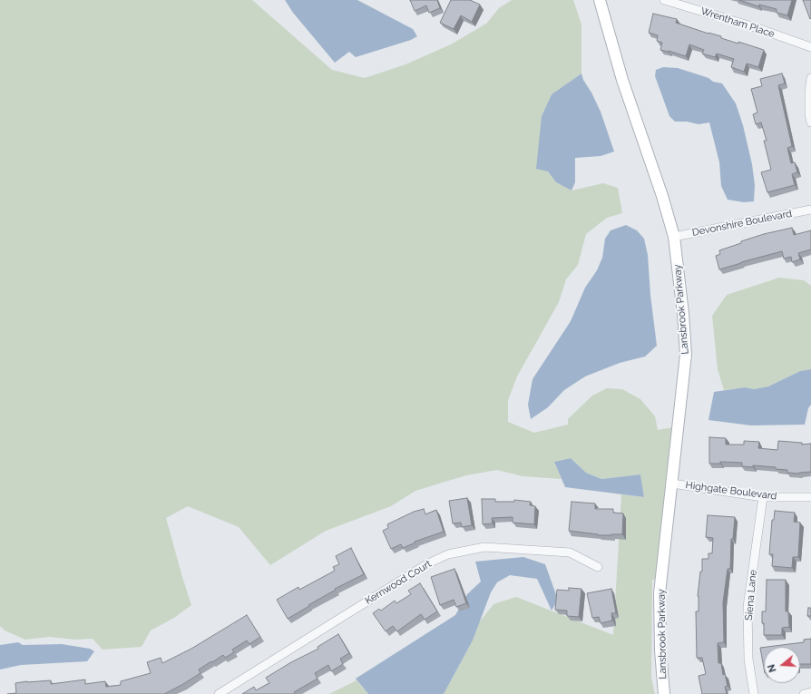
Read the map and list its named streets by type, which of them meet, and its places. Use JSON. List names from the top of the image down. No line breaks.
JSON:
{"streets":{"street":["Wrentham Place","Devonshire Boulevard","Lansbrook Parkway","Highgate Boulevard","Kernwood Court","Siena Lane"]},"crossings":[["Devonshire Boulevard","Lansbrook Parkway"],["Lansbrook Parkway","Highgate Boulevard"],["Highgate Boulevard","Siena Lane"]],"north":"left"}
